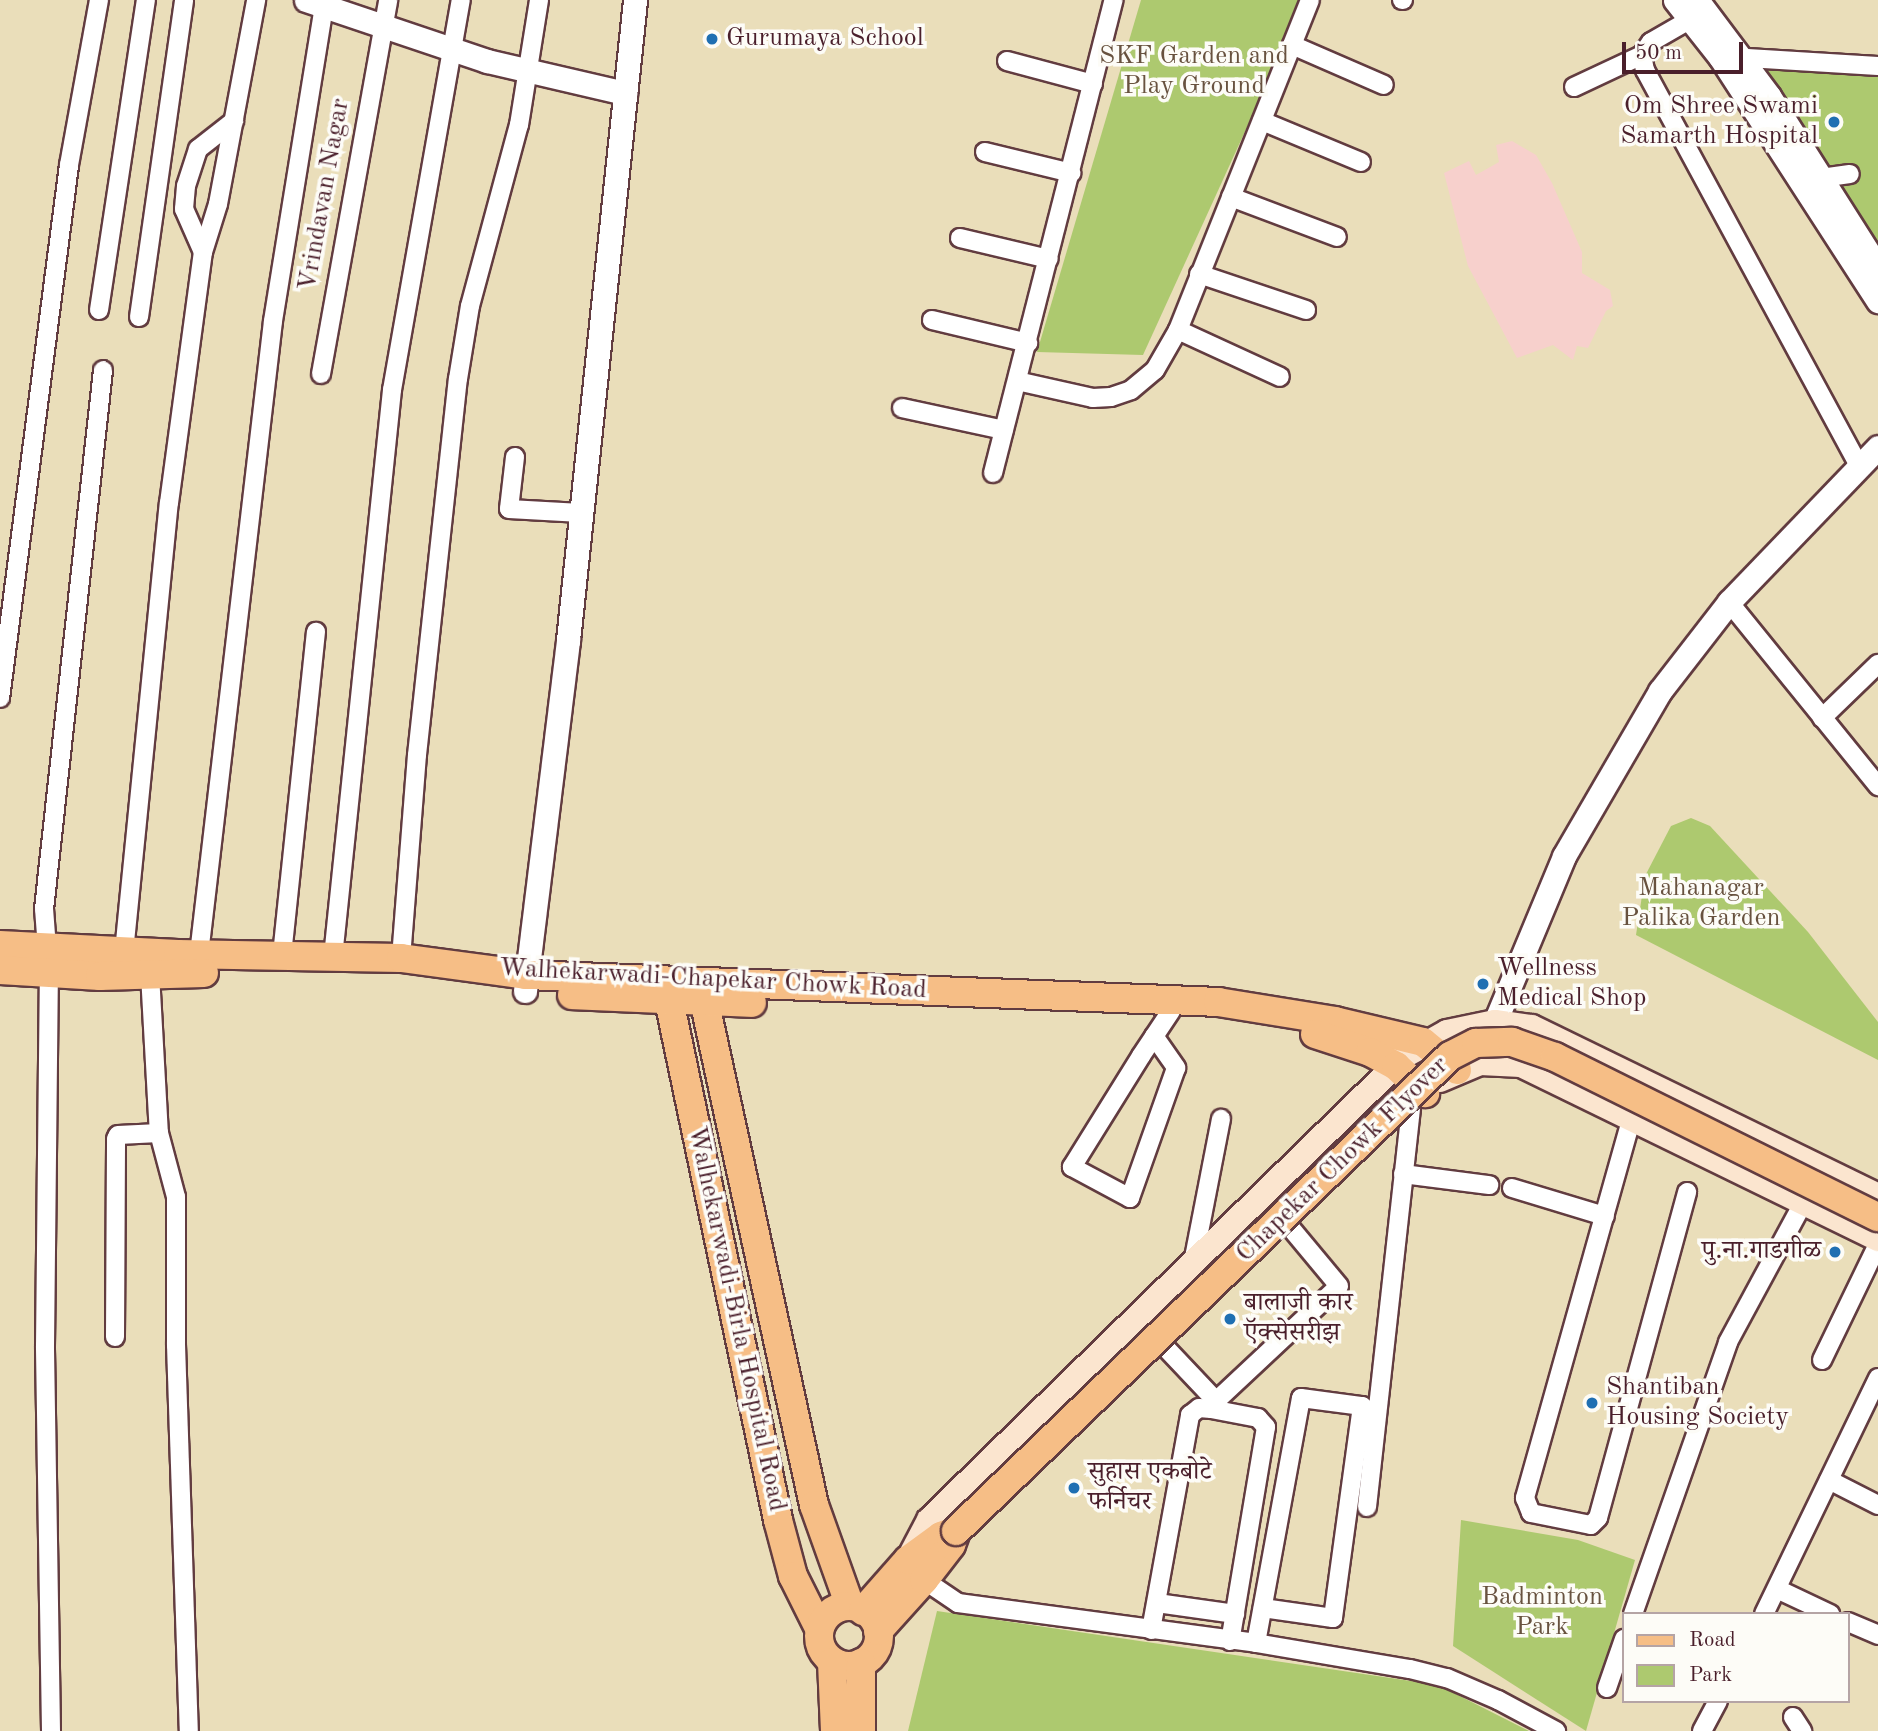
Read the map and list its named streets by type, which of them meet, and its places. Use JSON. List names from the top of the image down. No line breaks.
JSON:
{"streets":{"main road":["Walhekarwadi-Chapekar Chowk Road","Chapekar Chowk Flyover","Walhekarwadi-Birla Hospital Road"],"street":["Vrindavan Nagar"]},"crossings":[["Walhekarwadi-Chapekar Chowk Road","Walhekarwadi-Birla Hospital Road"],["Chapekar Chowk Flyover","Walhekarwadi-Birla Hospital Road"]],"parks":["SKF Garden and Play Ground","Mahanagar Palika Garden","Badminton Park"],"places":["Gurumaya School","Om Shree Swami Samarth Hospital","Wellness Medical Shop","पु.ना.गाडगीळ","बालाजी कार ऍक्सेसरीझ","Shantiban Housing Society","सुहास एकबोटे फर्निचर"],"legend":["Road","Park"],"scale_bar":"50 m"}
